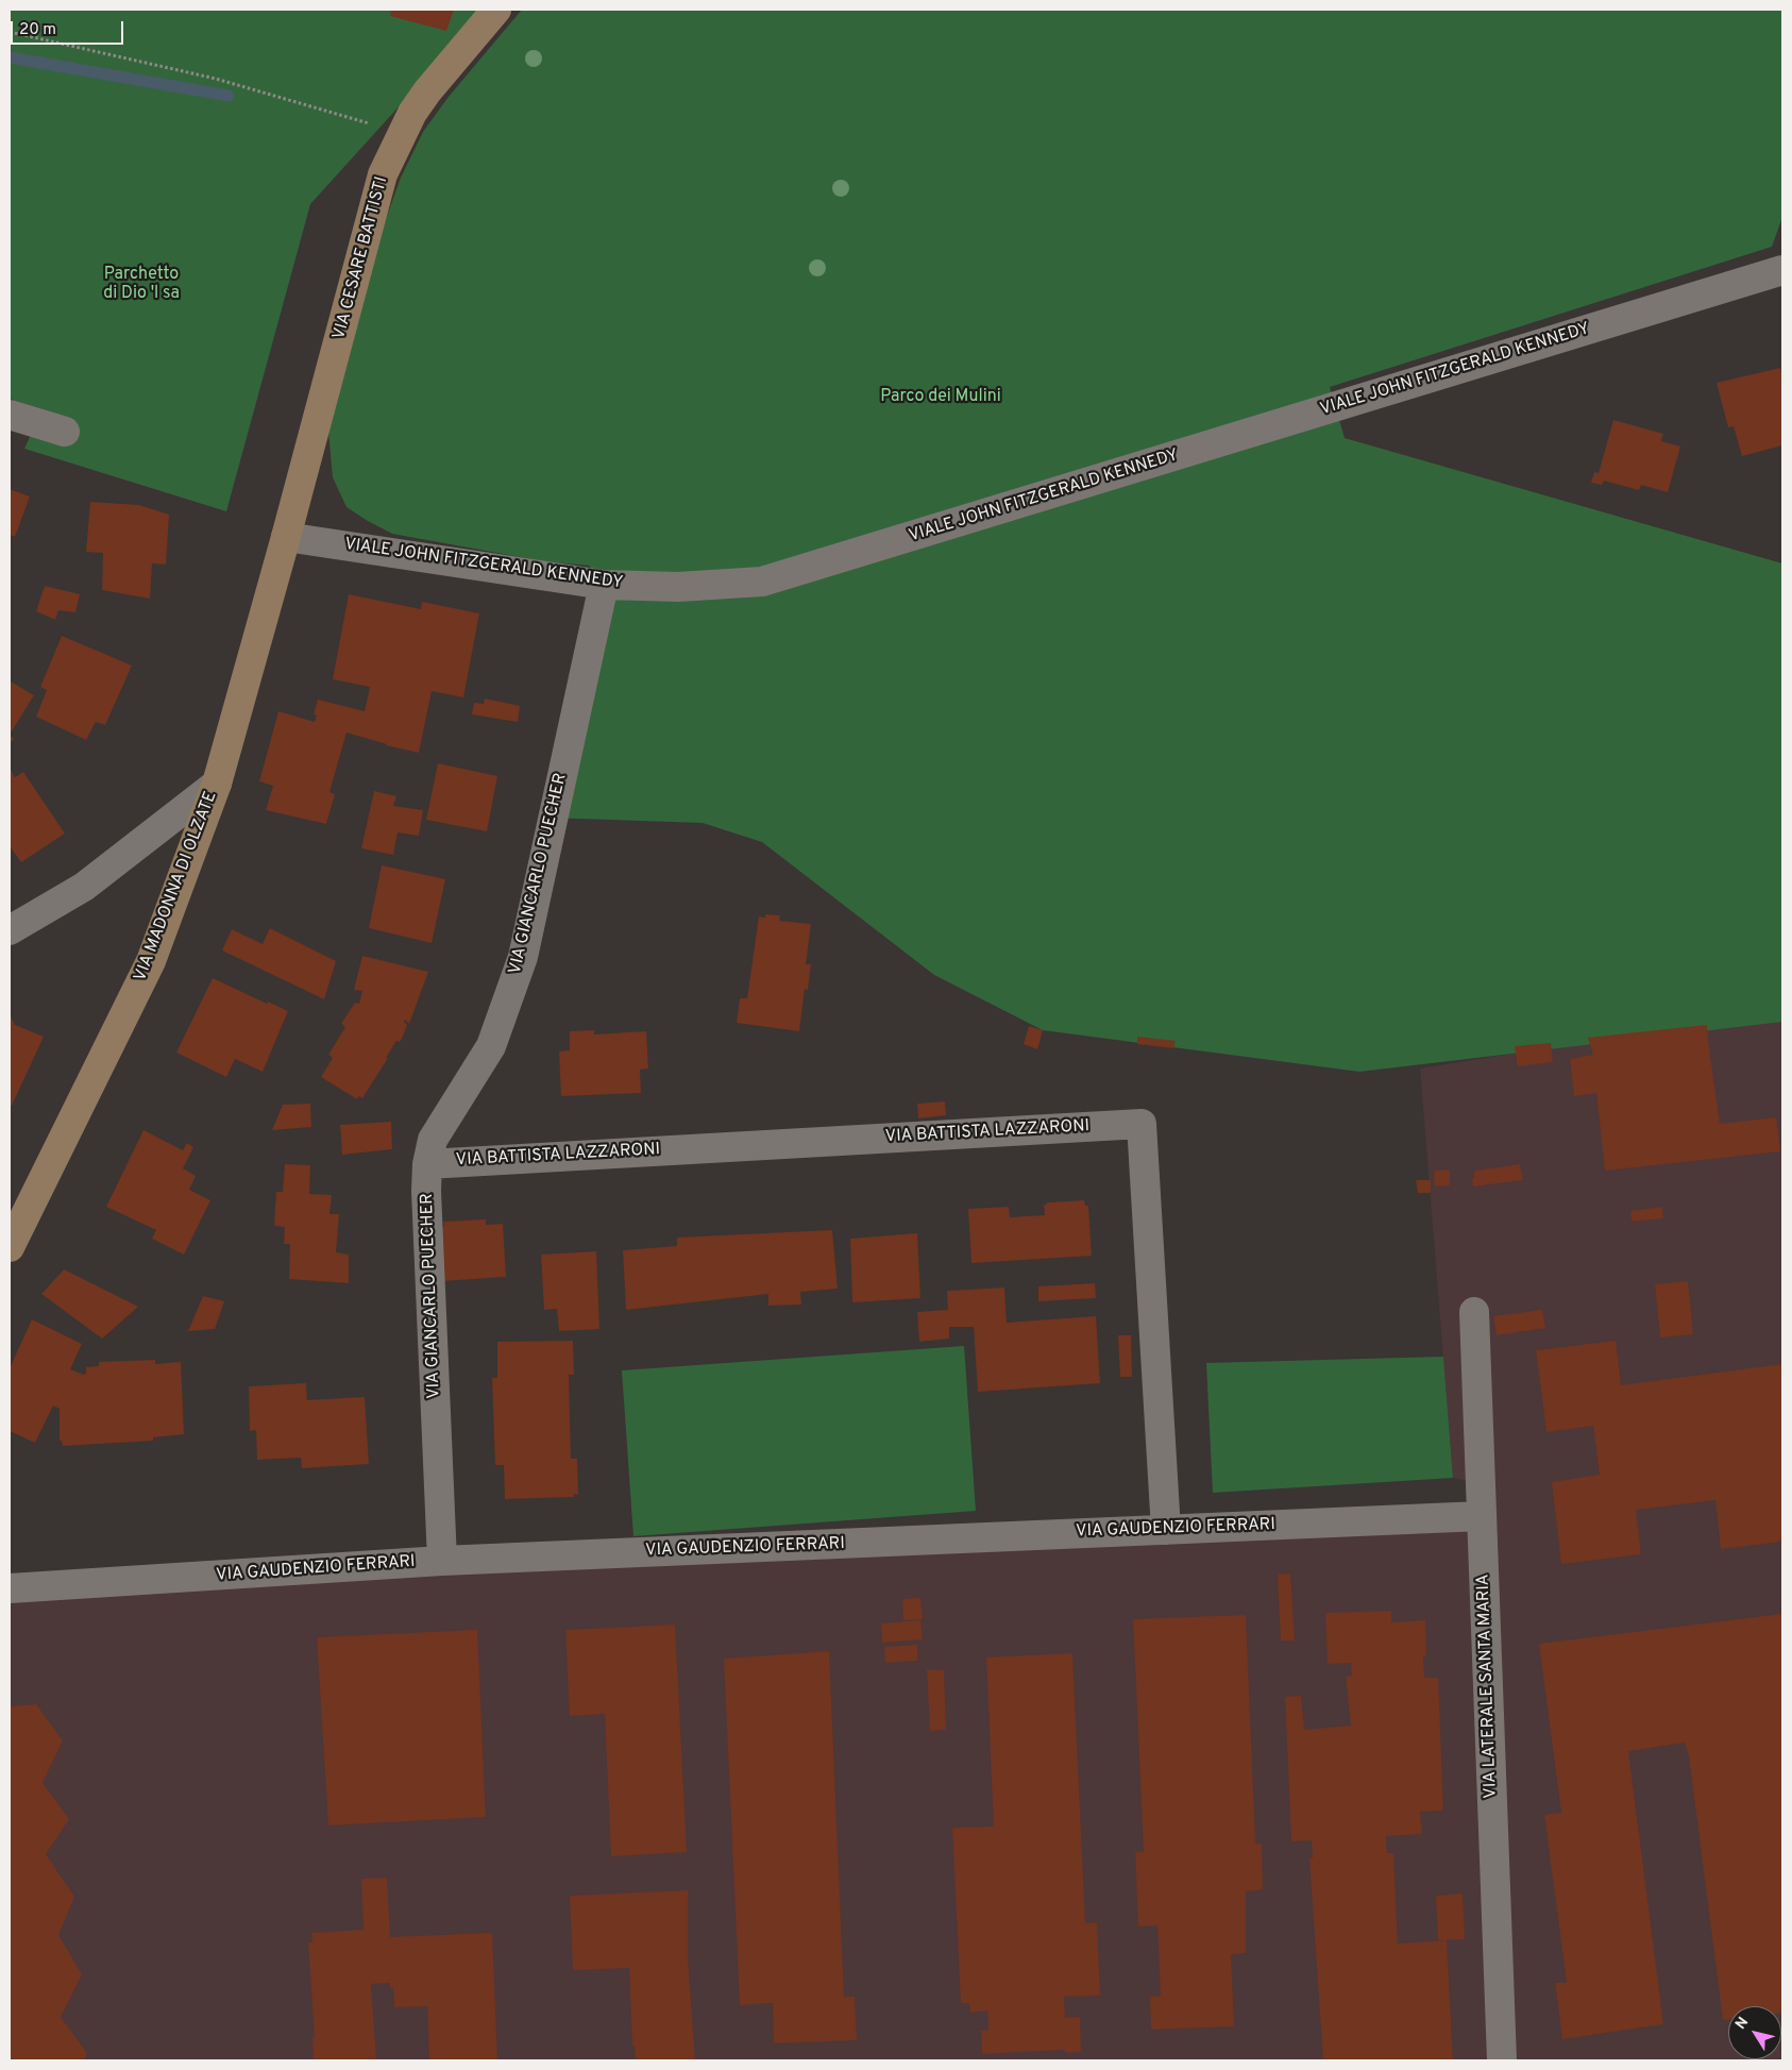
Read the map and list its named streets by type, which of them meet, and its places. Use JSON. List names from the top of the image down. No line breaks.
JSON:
{"streets":{"street":["VIA CESARE BATTISTI","VIALE JOHN FITZGERALD KENNEDY","VIA GIANCARLO PUECHER","VIA MADONNA DI OLZATE","VIA BATTISTA LAZZARONI","VIA GAUDENZIO FERRARI","VIA LATERALE SANTA MARIA"]},"crossings":[["VIA CESARE BATTISTI","VIALE JOHN FITZGERALD KENNEDY"],["VIA CESARE BATTISTI","VIA MADONNA DI OLZATE"],["VIALE JOHN FITZGERALD KENNEDY","VIA GIANCARLO PUECHER"],["VIALE JOHN FITZGERALD KENNEDY","VIA MADONNA DI OLZATE"],["VIA GIANCARLO PUECHER","VIA BATTISTA LAZZARONI"],["VIA GIANCARLO PUECHER","VIA GAUDENZIO FERRARI"],["VIA BATTISTA LAZZARONI","VIA GAUDENZIO FERRARI"],["VIA GAUDENZIO FERRARI","VIA LATERALE SANTA MARIA"]],"parks":["Parchetto di Dio 'l sa","Parco dei Mulini"],"scale_bar":"20 m","north":"top left"}
